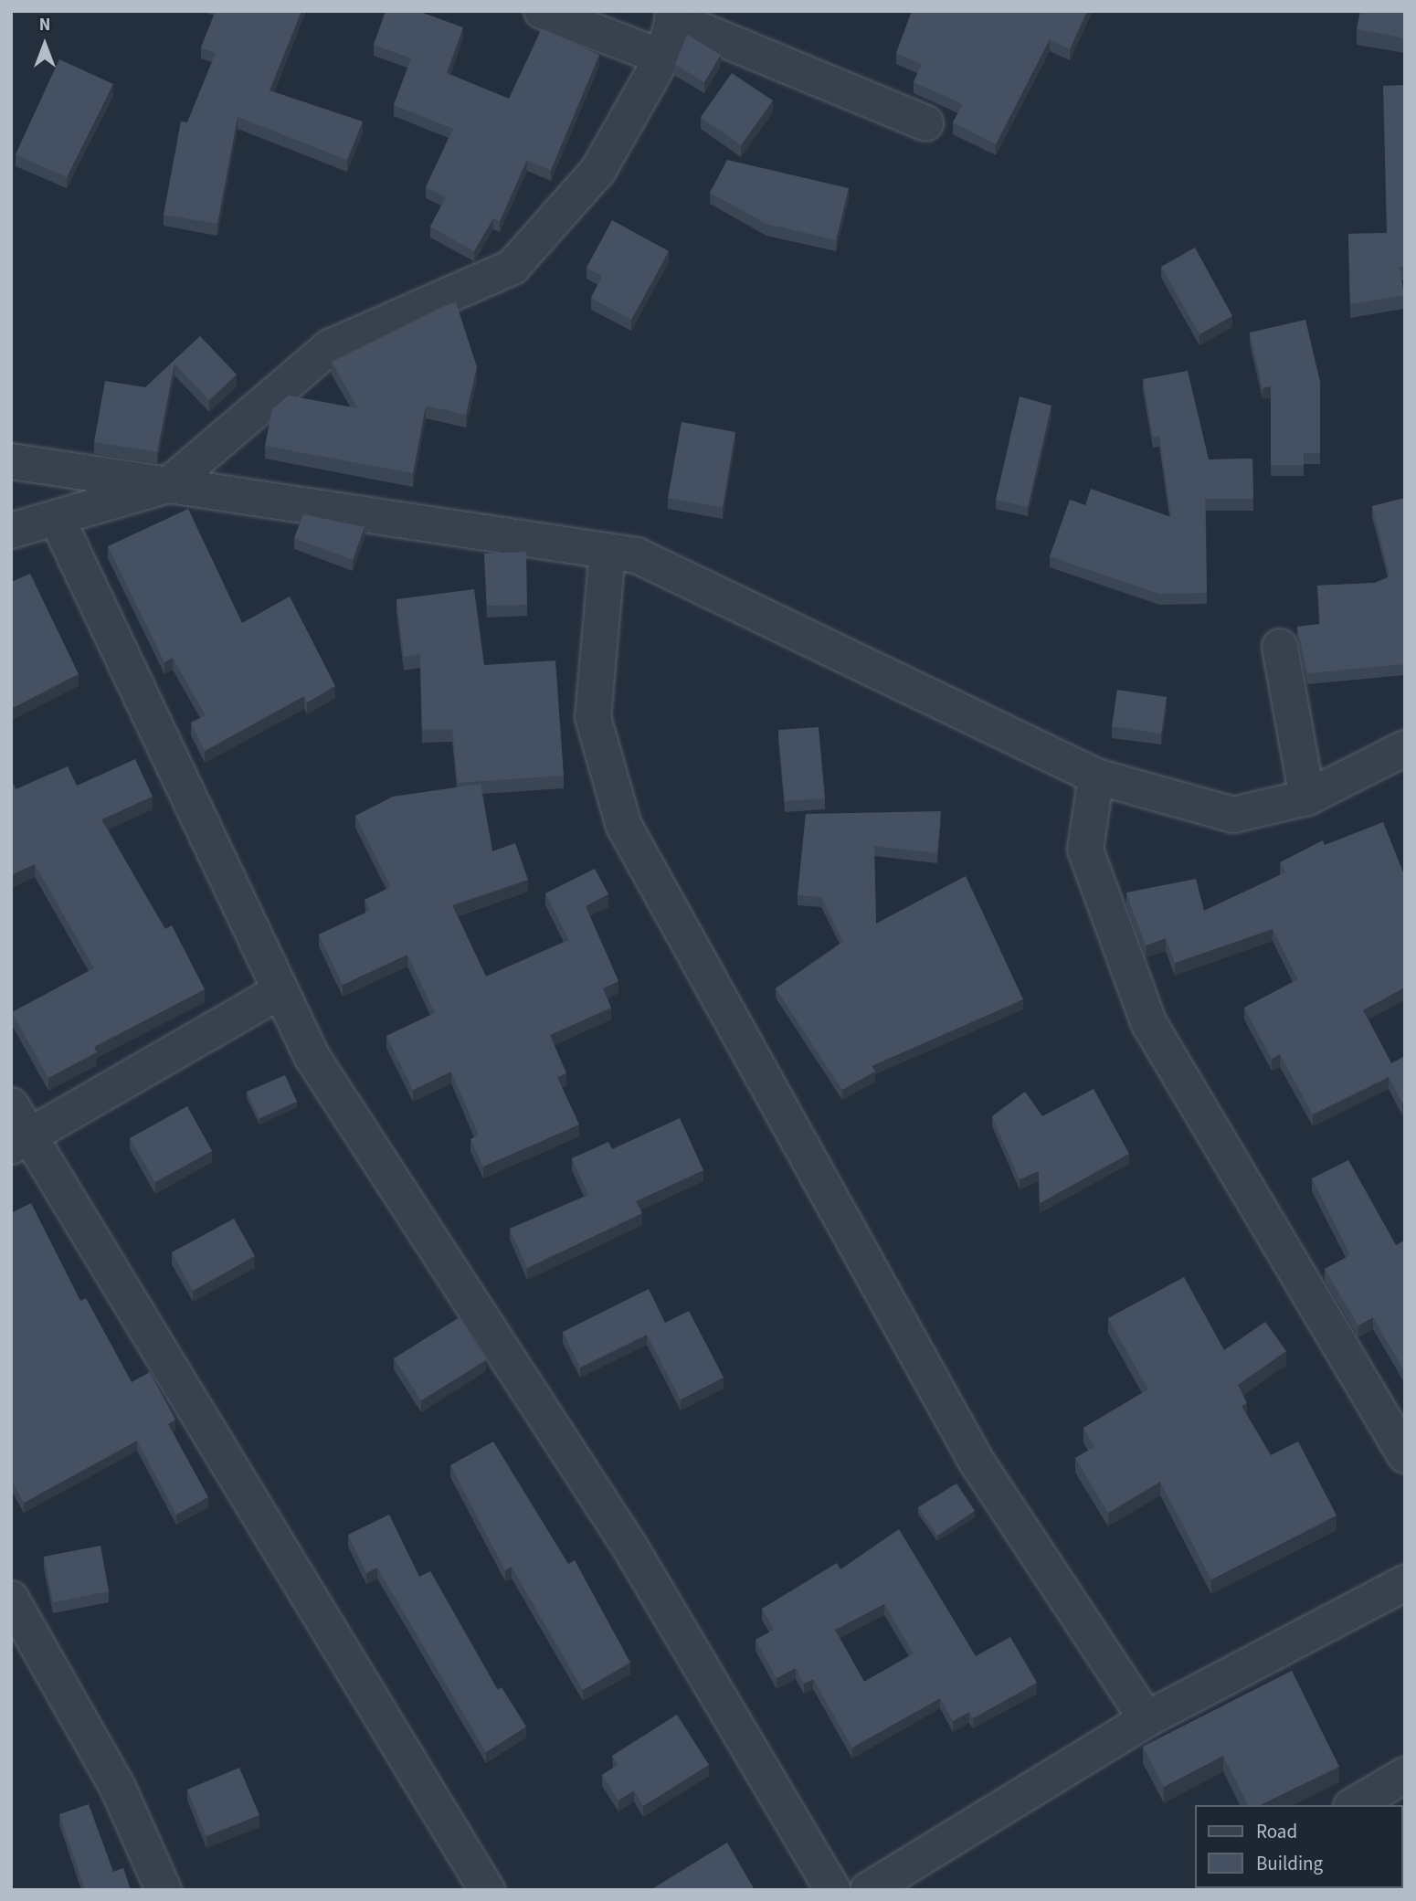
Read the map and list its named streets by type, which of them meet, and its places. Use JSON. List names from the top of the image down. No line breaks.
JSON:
{"legend":["Road","Building"],"north":"top"}
